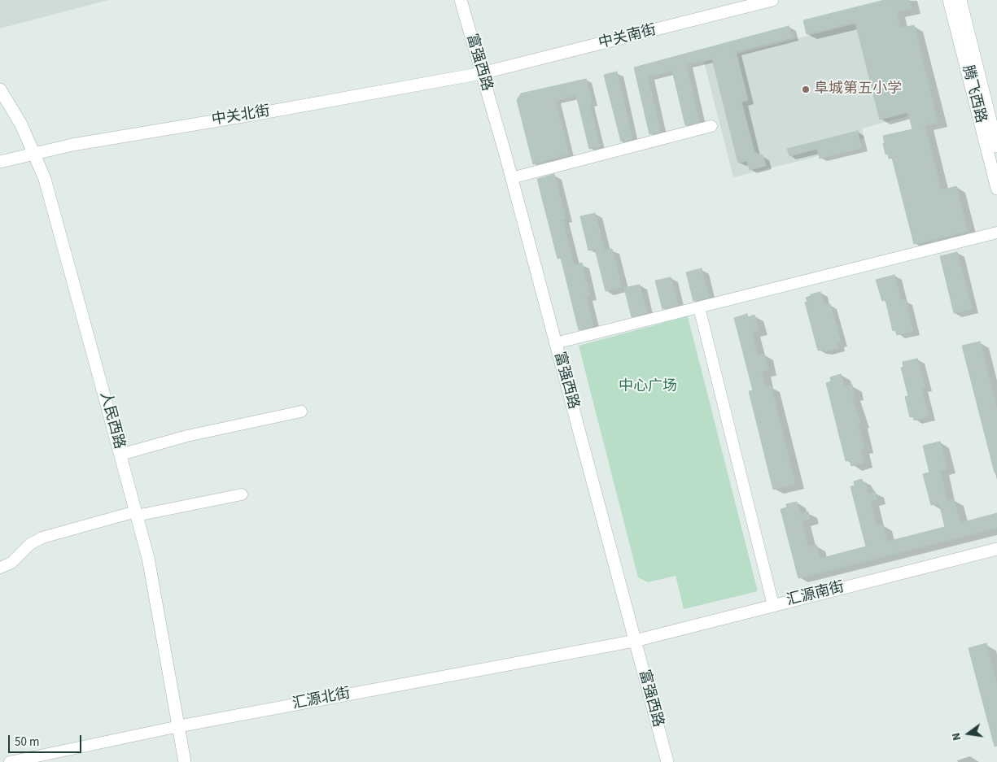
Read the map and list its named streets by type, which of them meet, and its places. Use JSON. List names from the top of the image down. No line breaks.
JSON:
{"streets":{"street":["中关南街","富强西路","腾飞西路","中关北街","人民西路","汇源南街","汇源北街"]},"crossings":[["中关南街","富强西路"],["中关南街","中关北街"],["富强西路","中关北街"],["富强西路","汇源南街"],["富强西路","汇源北街"],["中关北街","人民西路"],["人民西路","汇源北街"],["汇源南街","汇源北街"]],"parks":["中心广场"],"places":["阜城第五小学"],"scale_bar":"50 m","north":"left"}
